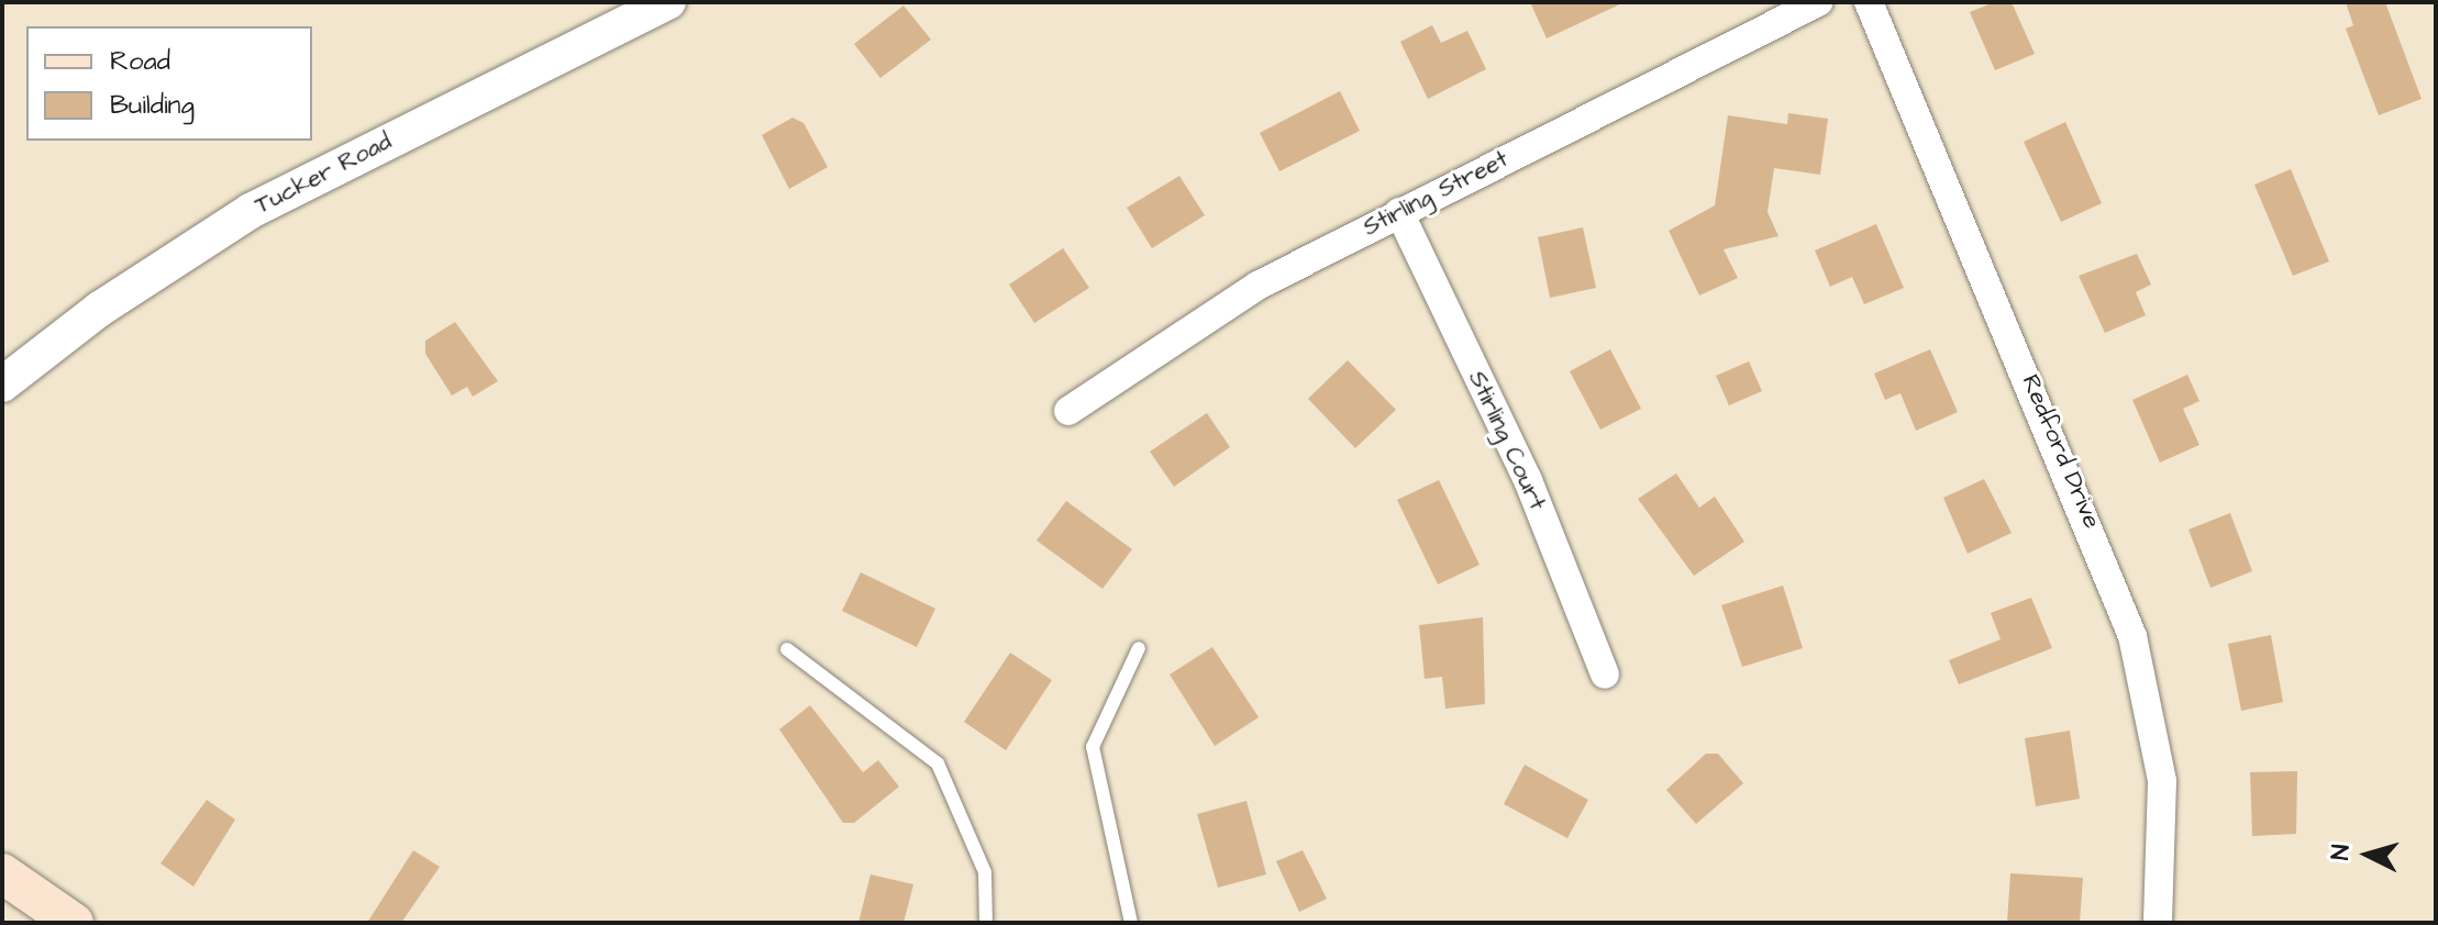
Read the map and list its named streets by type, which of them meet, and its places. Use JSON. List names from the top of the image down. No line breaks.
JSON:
{"streets":{"street":["Tucker Road","Stirling Street","Stirling Court","Redford Drive"]},"crossings":[["Stirling Street","Stirling Court"]],"legend":["Road","Building"],"north":"left"}
